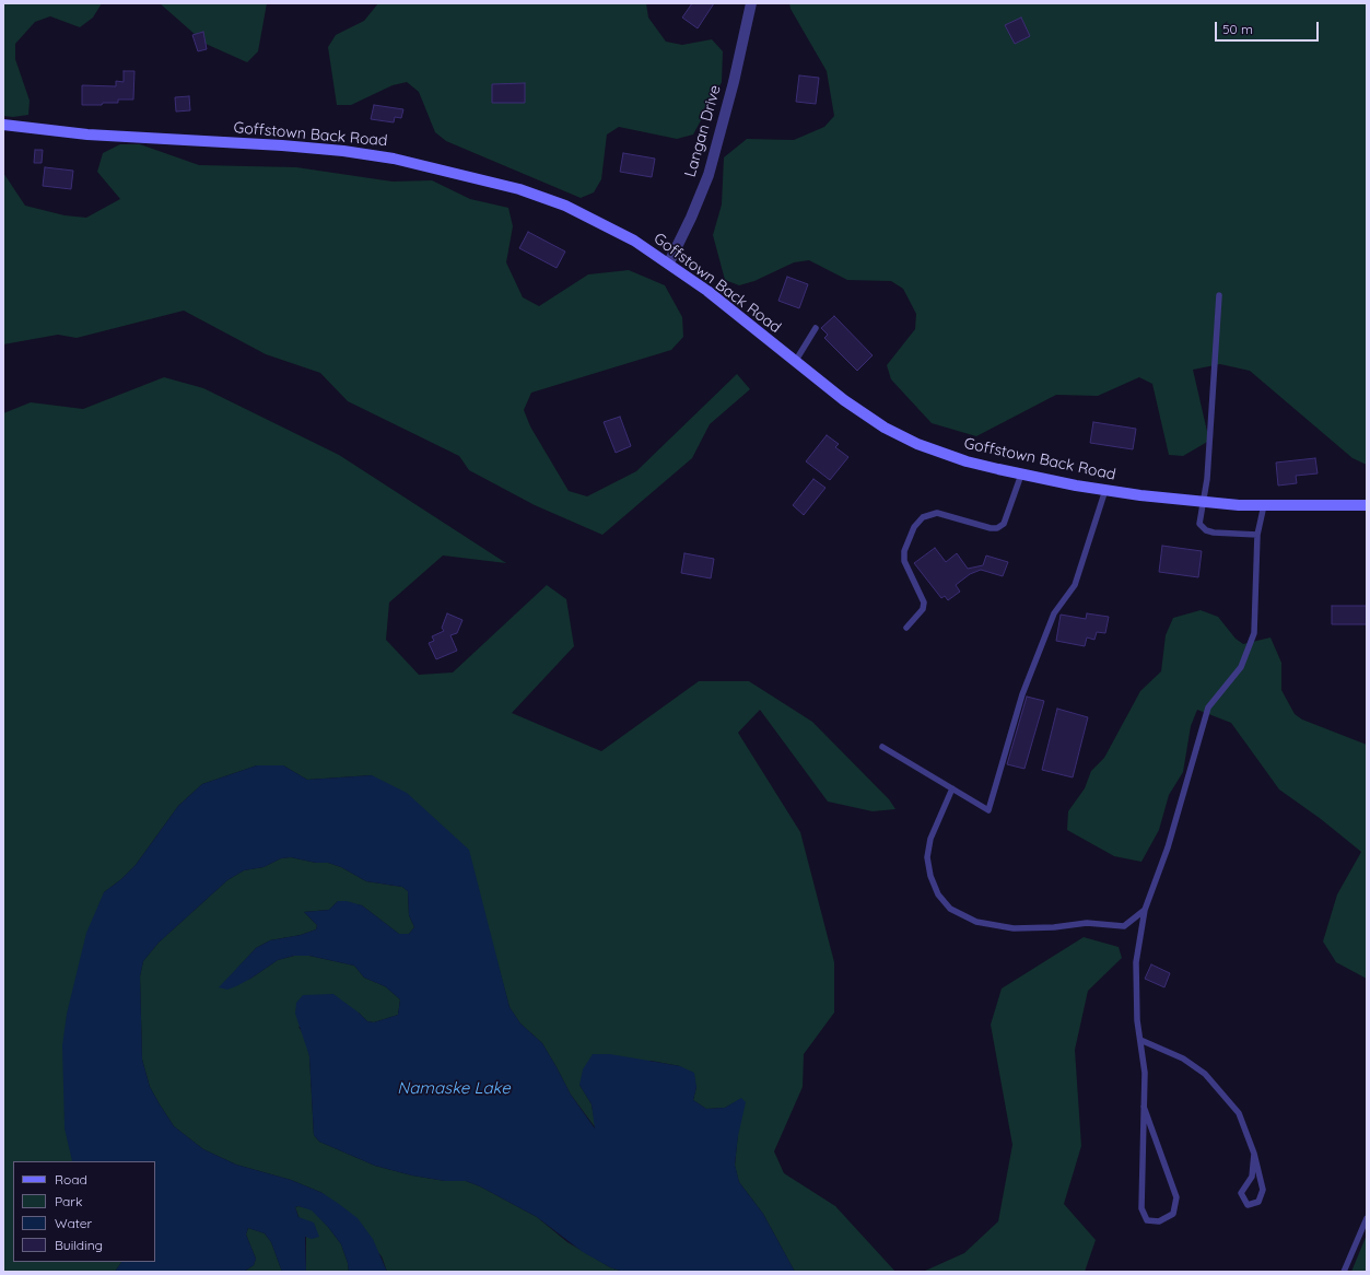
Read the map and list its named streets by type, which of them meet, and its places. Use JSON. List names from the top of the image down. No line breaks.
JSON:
{"streets":{"main road":["Goffstown Back Road"],"street":["Langan Drive"]},"crossings":[["Langan Drive","Goffstown Back Road"]],"water":["Namaske Lake"],"legend":["Road","Park","Water","Building"],"scale_bar":"50 m"}
